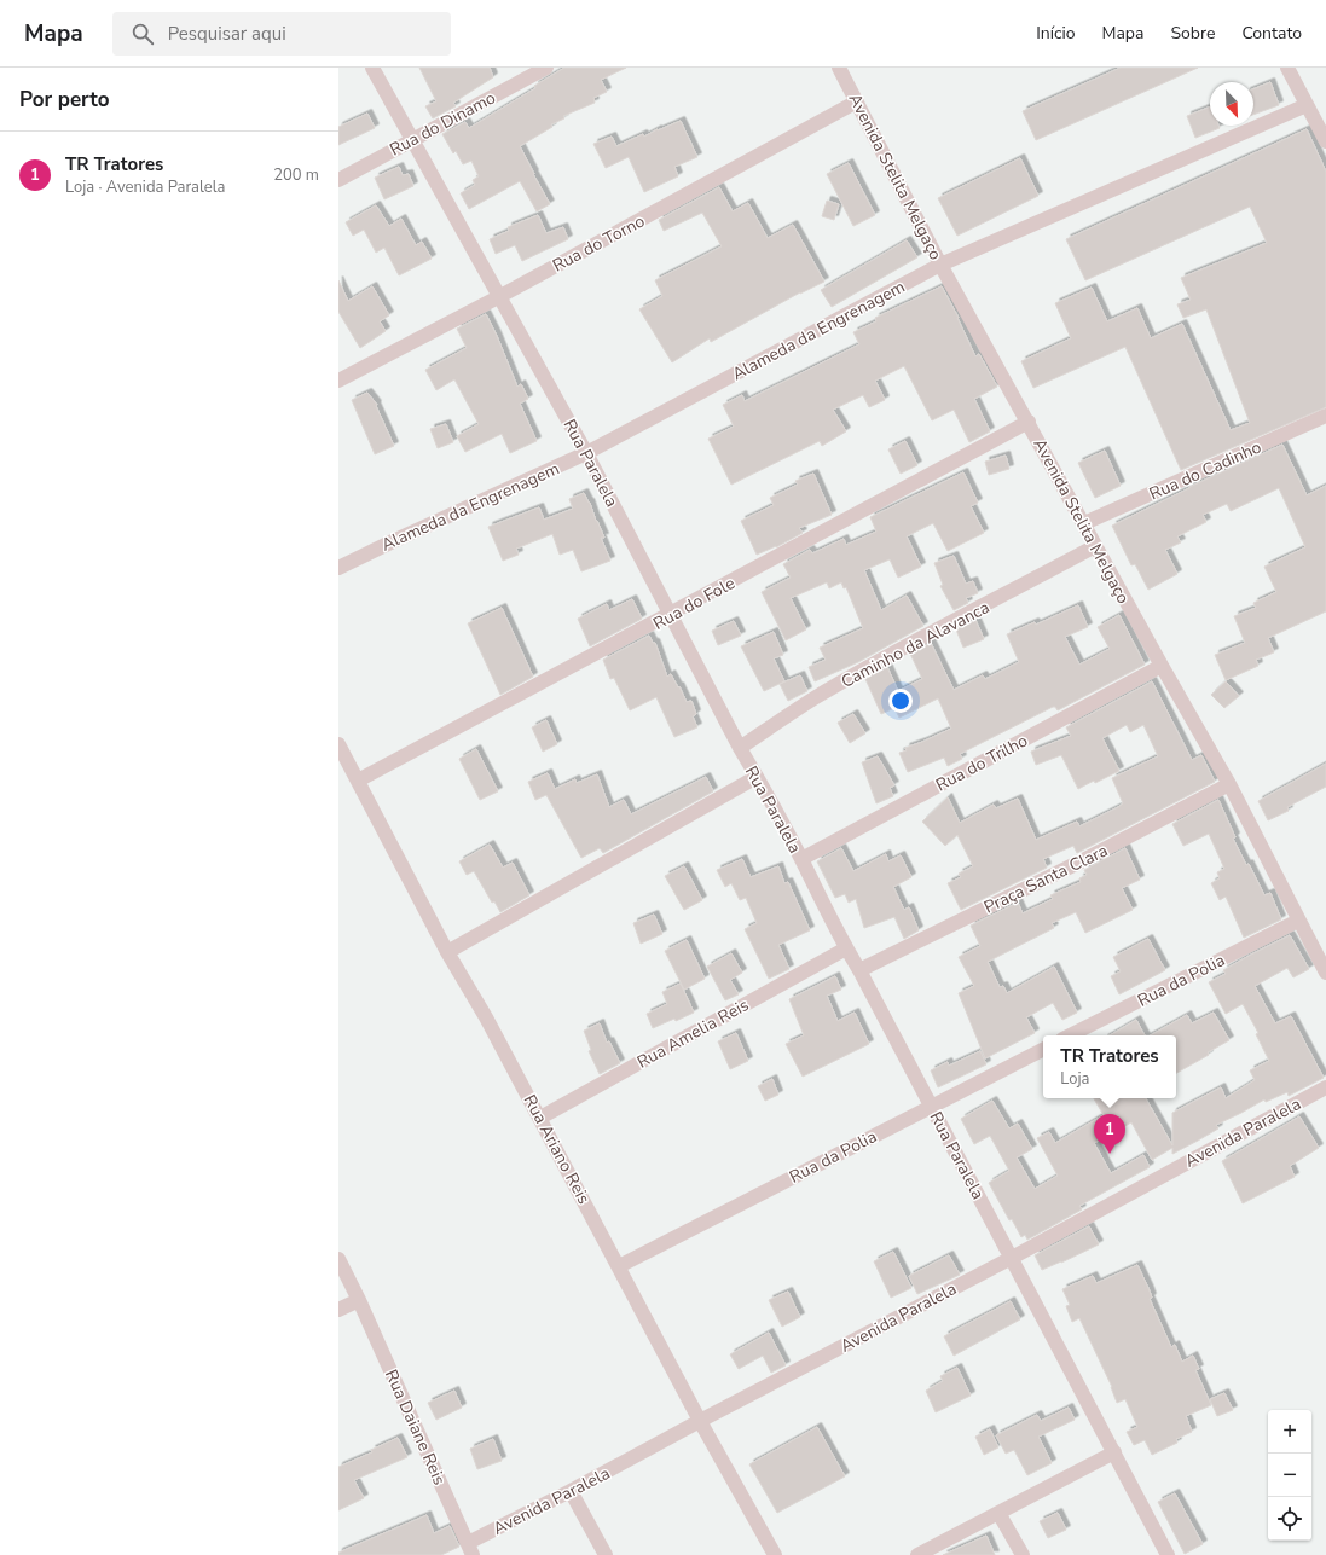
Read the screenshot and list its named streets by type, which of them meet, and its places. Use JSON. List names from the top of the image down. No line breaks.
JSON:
{"streets":{"street":["Rua do Dinamo","Avenida Stelita Melgaço","Rua do Torno","Alameda da Engrenagem","Rua Paralela","Rua do Cadinho","Rua do Fole","Caminho da Alavanca","Rua do Trilho","Praça Santa Clara","Rua da Polia","Rua Amelia Reis","Avenida Paralela","Rua Ariano Reis","Rua Daiane Reis"]},"crossings":[["Rua do Dinamo","Rua Paralela"],["Avenida Stelita Melgaço","Rua do Torno"],["Avenida Stelita Melgaço","Alameda da Engrenagem"],["Avenida Stelita Melgaço","Rua do Cadinho"],["Avenida Stelita Melgaço","Rua do Fole"],["Avenida Stelita Melgaço","Caminho da Alavanca"],["Avenida Stelita Melgaço","Rua do Trilho"],["Avenida Stelita Melgaço","Praça Santa Clara"],["Avenida Stelita Melgaço","Rua da Polia"],["Rua do Torno","Rua Paralela"],["Alameda da Engrenagem","Rua Paralela"],["Rua Paralela","Rua do Fole"],["Rua Paralela","Caminho da Alavanca"],["Rua Paralela","Rua do Trilho"],["Rua Paralela","Praça Santa Clara"],["Rua Paralela","Rua da Polia"],["Rua Paralela","Rua Amelia Reis"],["Rua Paralela","Avenida Paralela"],["Rua do Fole","Rua Ariano Reis"],["Rua da Polia","Rua Ariano Reis"],["Rua Amelia Reis","Rua Ariano Reis"],["Avenida Paralela","Rua Ariano Reis"],["Avenida Paralela","Rua Daiane Reis"]],"north":"bottom right","page":{"header":"Mapa","search":"Pesquisar aqui","nav":["Início","Mapa","Sobre","Contato"],"heading":"Por perto","list":[{"mark":"1","name":"TR Tratores","note":"Loja · Avenida Paralela","value":"200 m"}],"popup":["TR Tratores","Loja"],"pins":"1","map_buttons":["+","−"]}}
